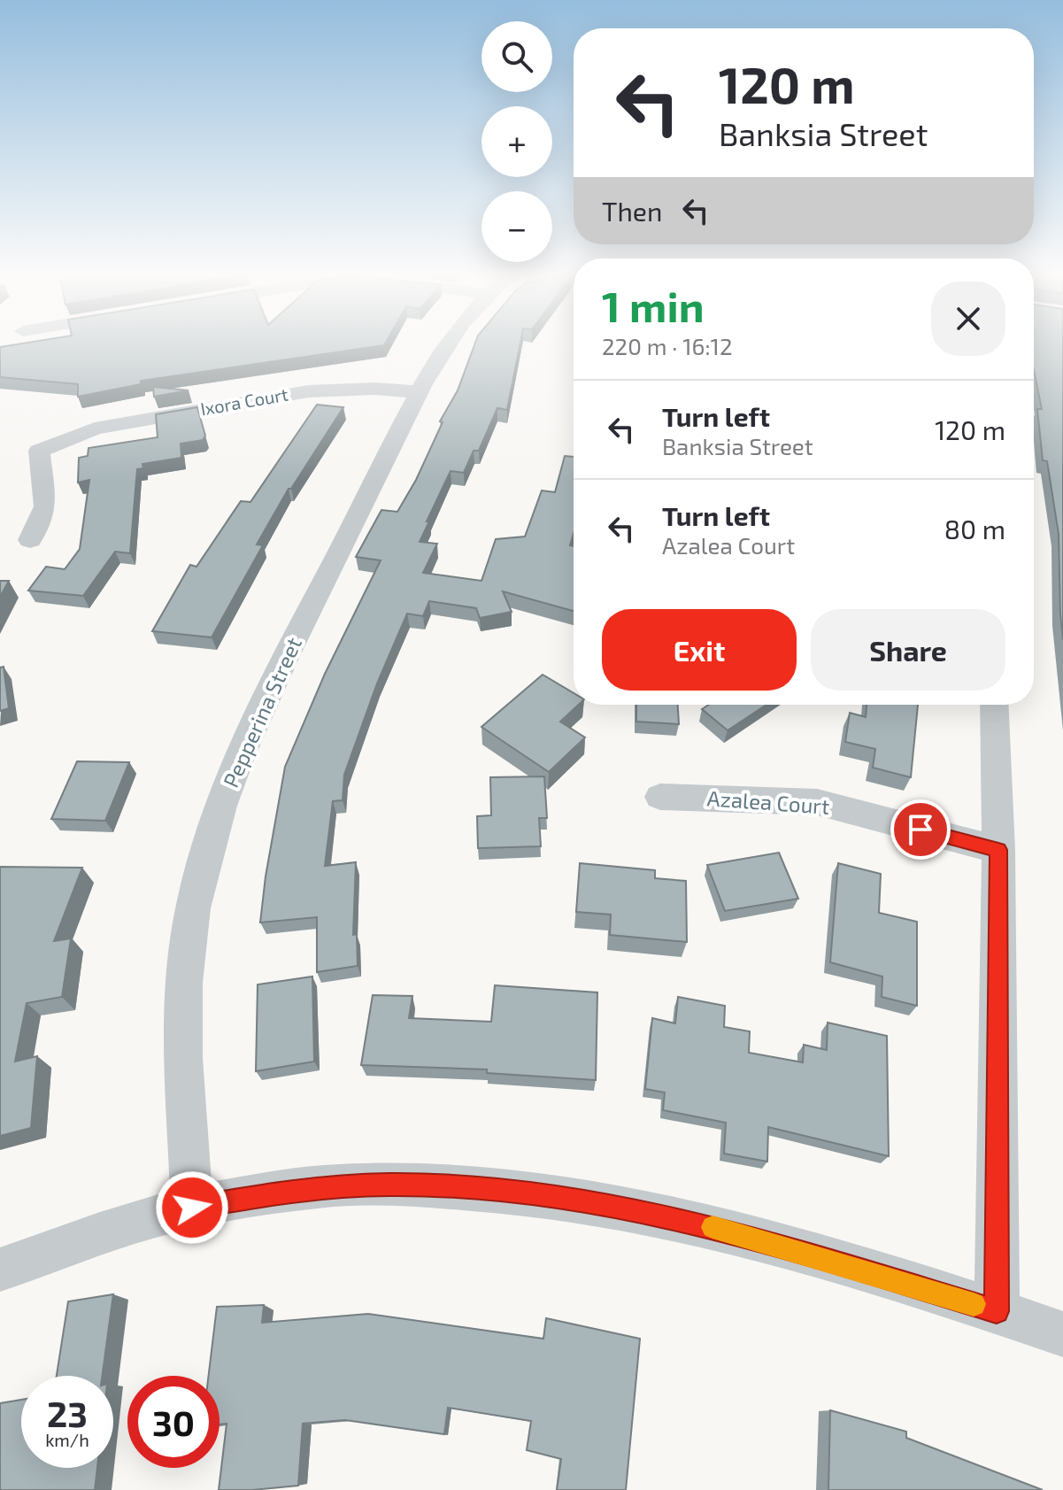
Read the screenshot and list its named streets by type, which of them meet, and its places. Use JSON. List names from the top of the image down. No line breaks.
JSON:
{"streets":{"street":["Ixora Court","Pepperina Street","Azalea Court"]},"crossings":[["Ixora Court","Pepperina Street"]],"page":{"map_buttons":["+","−"],"turn":["120 m","Banksia Street"],"then":"Then","heading":["1 min","220 m · 16:12"],"list":[{"name":"Turn left","note":"Banksia Street","value":"120 m"},{"name":"Turn left","note":"Azalea Court","value":"80 m"}],"buttons":["Exit","Share"],"speed":"23 km/h","limit":"30"}}
